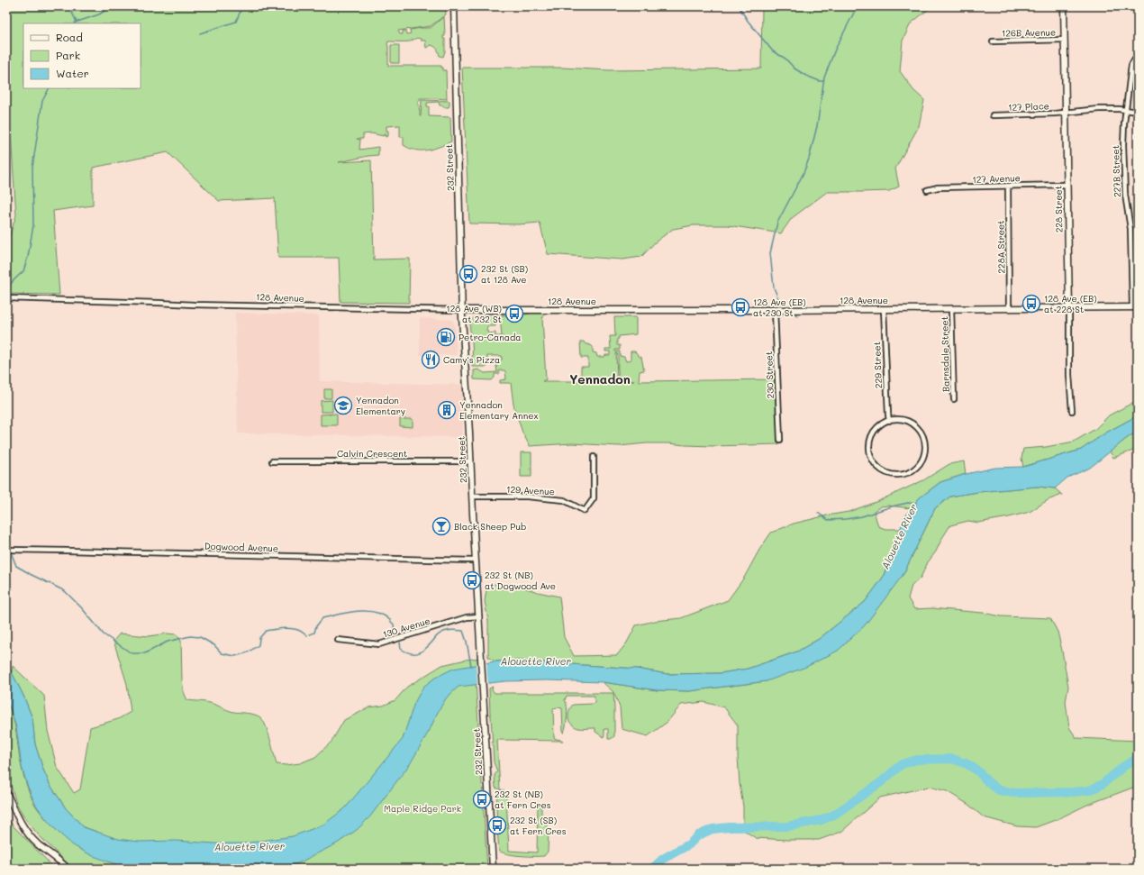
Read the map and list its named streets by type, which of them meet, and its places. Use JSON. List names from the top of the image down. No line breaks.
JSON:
{"streets":{"street":["126B Avenue","127 Place","232 Street","227B Street","127 Avenue","228 Street","228A Street","128 Avenue","Barnsdale Street","229 Street","230 Street","Calvin Crescent","129 Avenue","Dogwood Avenue","130 Avenue"]},"crossings":[["126B Avenue","228 Street"],["127 Place","228 Street"],["232 Street","128 Avenue"],["232 Street","Calvin Crescent"],["232 Street","129 Avenue"],["232 Street","Dogwood Avenue"],["232 Street","130 Avenue"],["227B Street","128 Avenue"],["127 Avenue","228 Street"],["127 Avenue","228A Street"],["228 Street","128 Avenue"],["228A Street","128 Avenue"],["128 Avenue","Barnsdale Street"],["128 Avenue","229 Street"],["128 Avenue","230 Street"]],"districts":["Yennadon"],"water":["Alouette River"],"parks":["Maple Ridge Park"],"places":{"bus stop":["232 St (SB) at 128 Ave","128 Ave (EB) at 228 St","128 Ave (EB) at 230 St","128 Ave (WB) at 232 St","232 St (NB) at Dogwood Ave","232 St (NB) at Fern Cres","232 St (SB) at Fern Cres"],"fuel station":["Petro-Canada"],"restaurant":["Camy's Pizza"],"school or university":["Yennadon Elementary"],"building":["Yennadon Elementary Annex"],"bar":["Black Sheep Pub"]},"legend":["Road","Park","Water"]}
